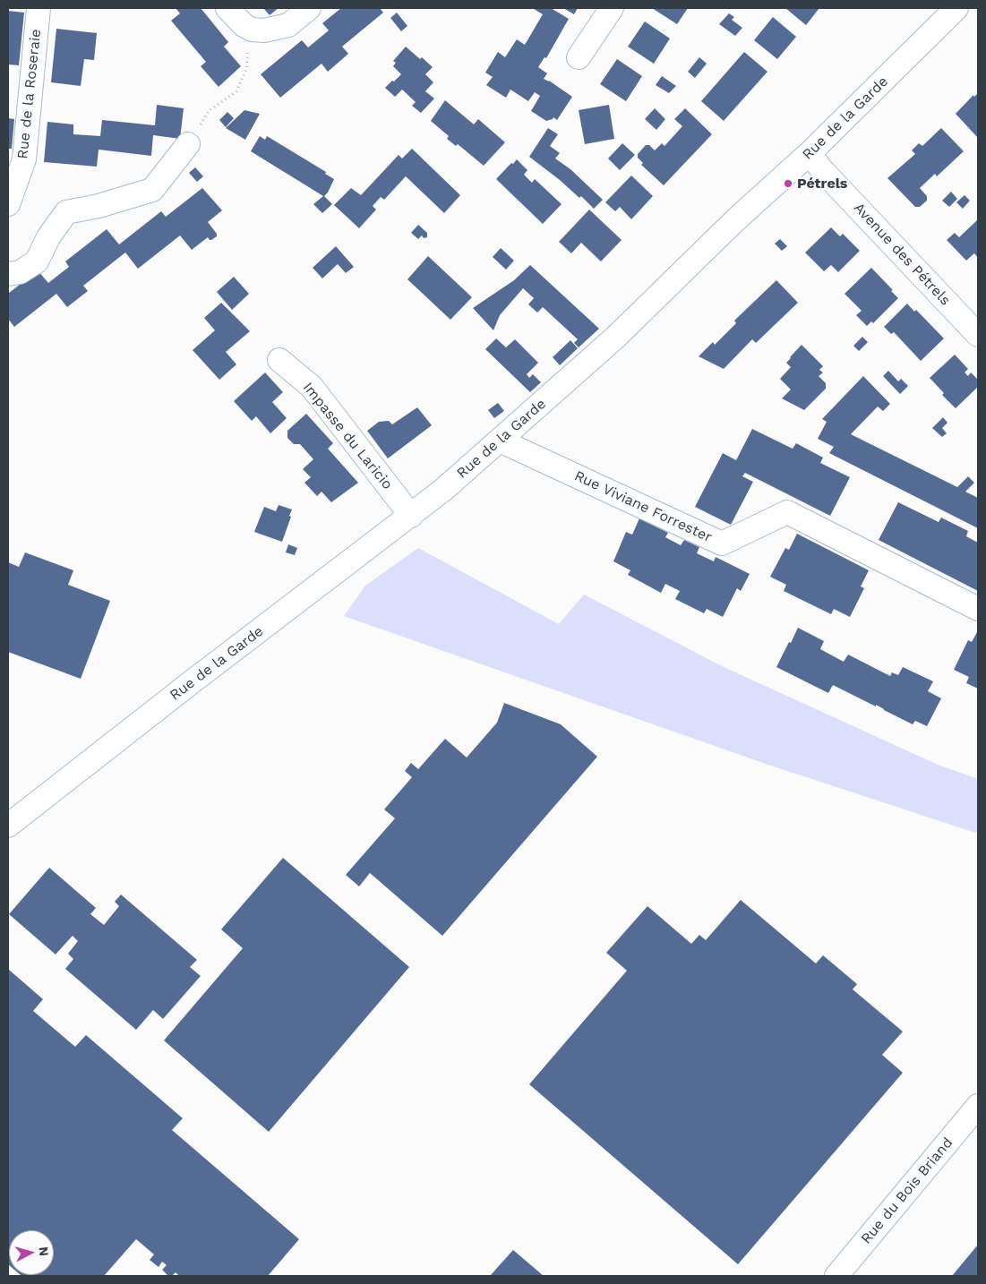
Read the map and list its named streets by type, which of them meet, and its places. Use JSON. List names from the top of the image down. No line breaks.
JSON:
{"streets":{"street":["Rue de la Roseraie","Rue de la Garde","Avenue des Pétrels","Impasse du Laricio","Rue Viviane Forrester","Rue du Bois Briand"]},"crossings":[["Rue de la Garde","Avenue des Pétrels"],["Rue de la Garde","Impasse du Laricio"],["Rue de la Garde","Rue Viviane Forrester"]],"places":["Pétrels"],"north":"right"}
